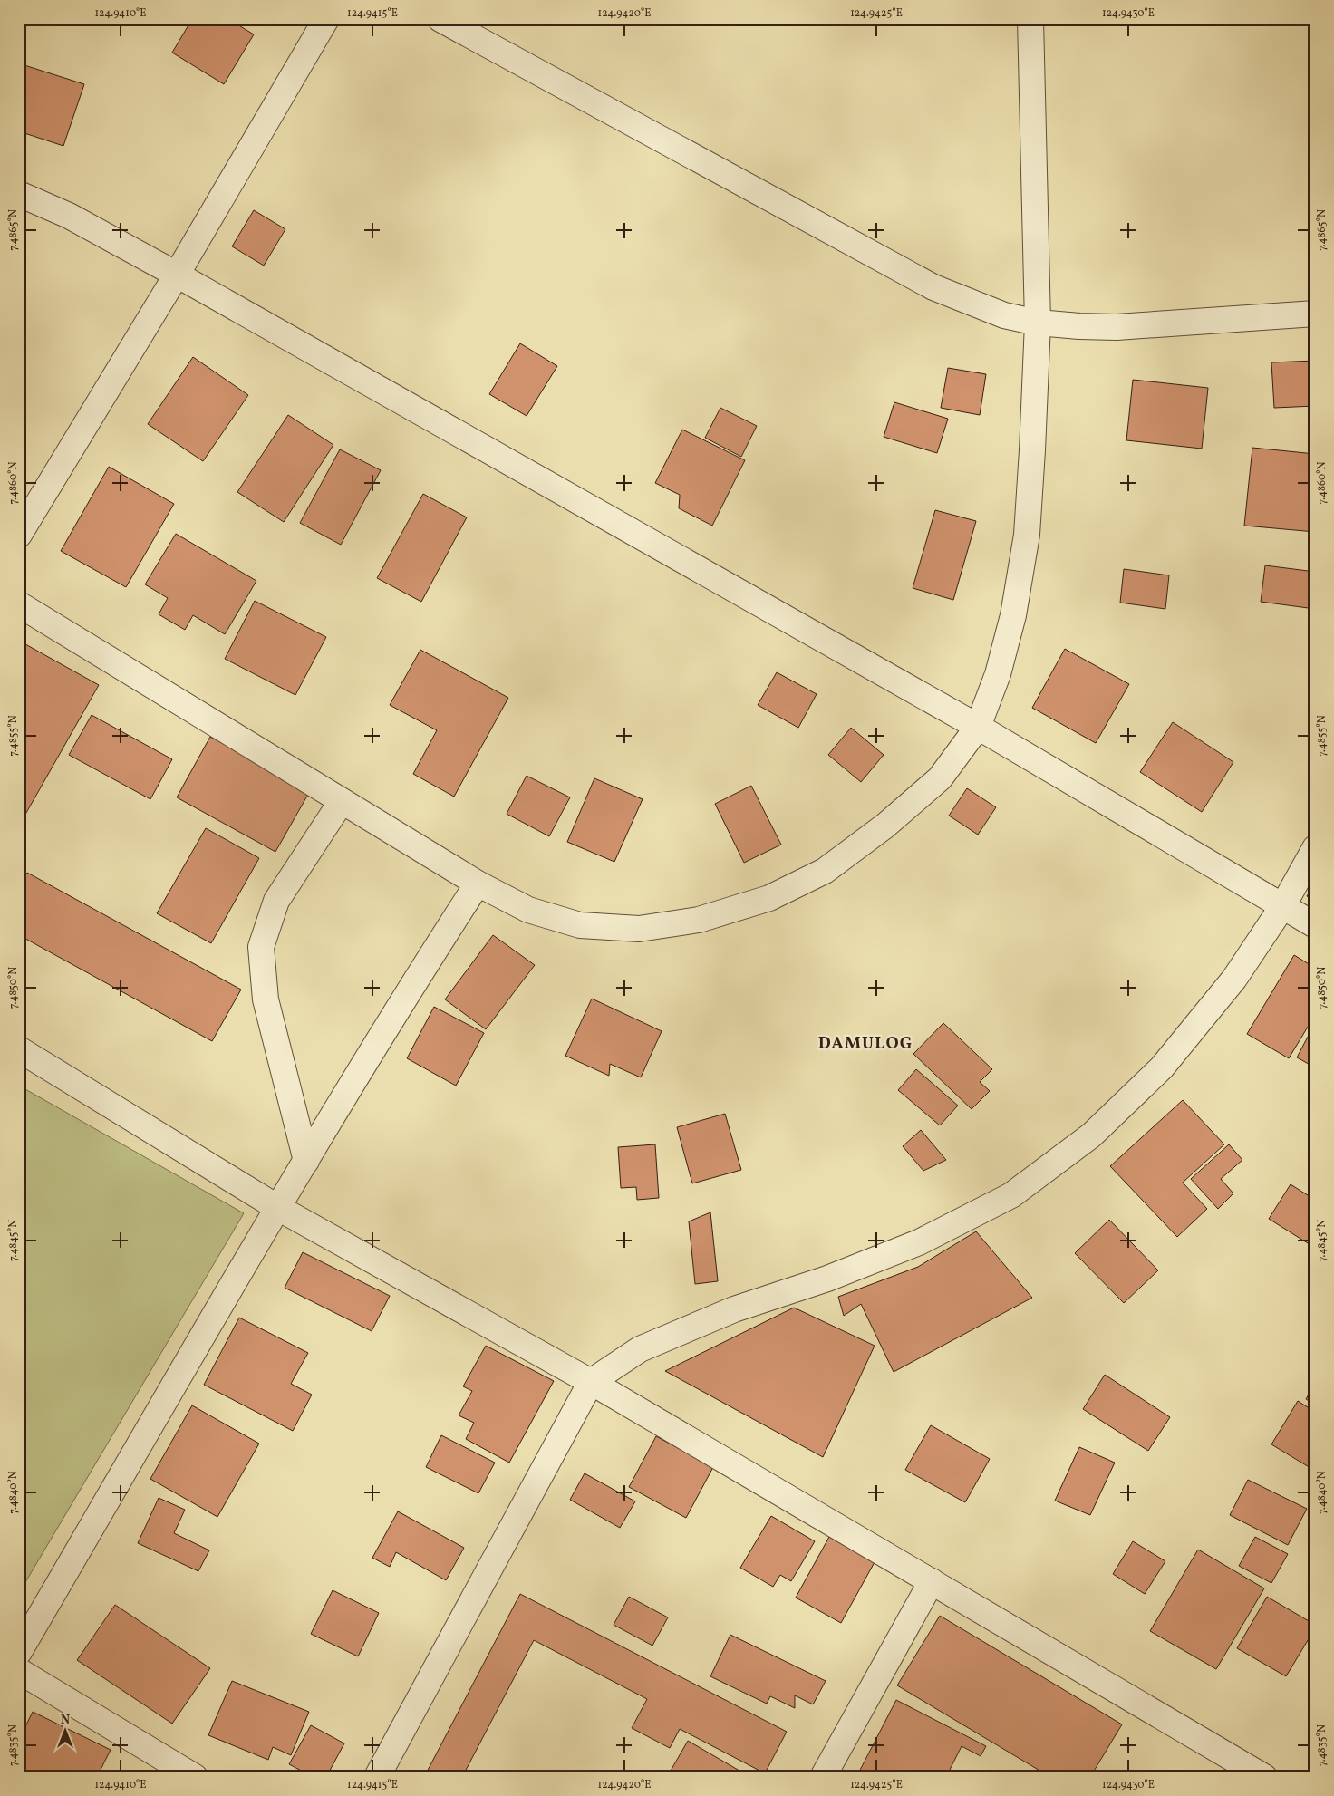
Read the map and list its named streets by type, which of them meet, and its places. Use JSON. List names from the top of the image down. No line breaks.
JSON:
{"districts":["DAMULOG"],"north":"top","coordinates":["124.9410°E","124.9415°E","124.9420°E","124.9425°E","124.9430°E","7.4865°N","7.4860°N","7.4855°N","7.4850°N","7.4845°N","7.4840°N","7.4835°N"]}
